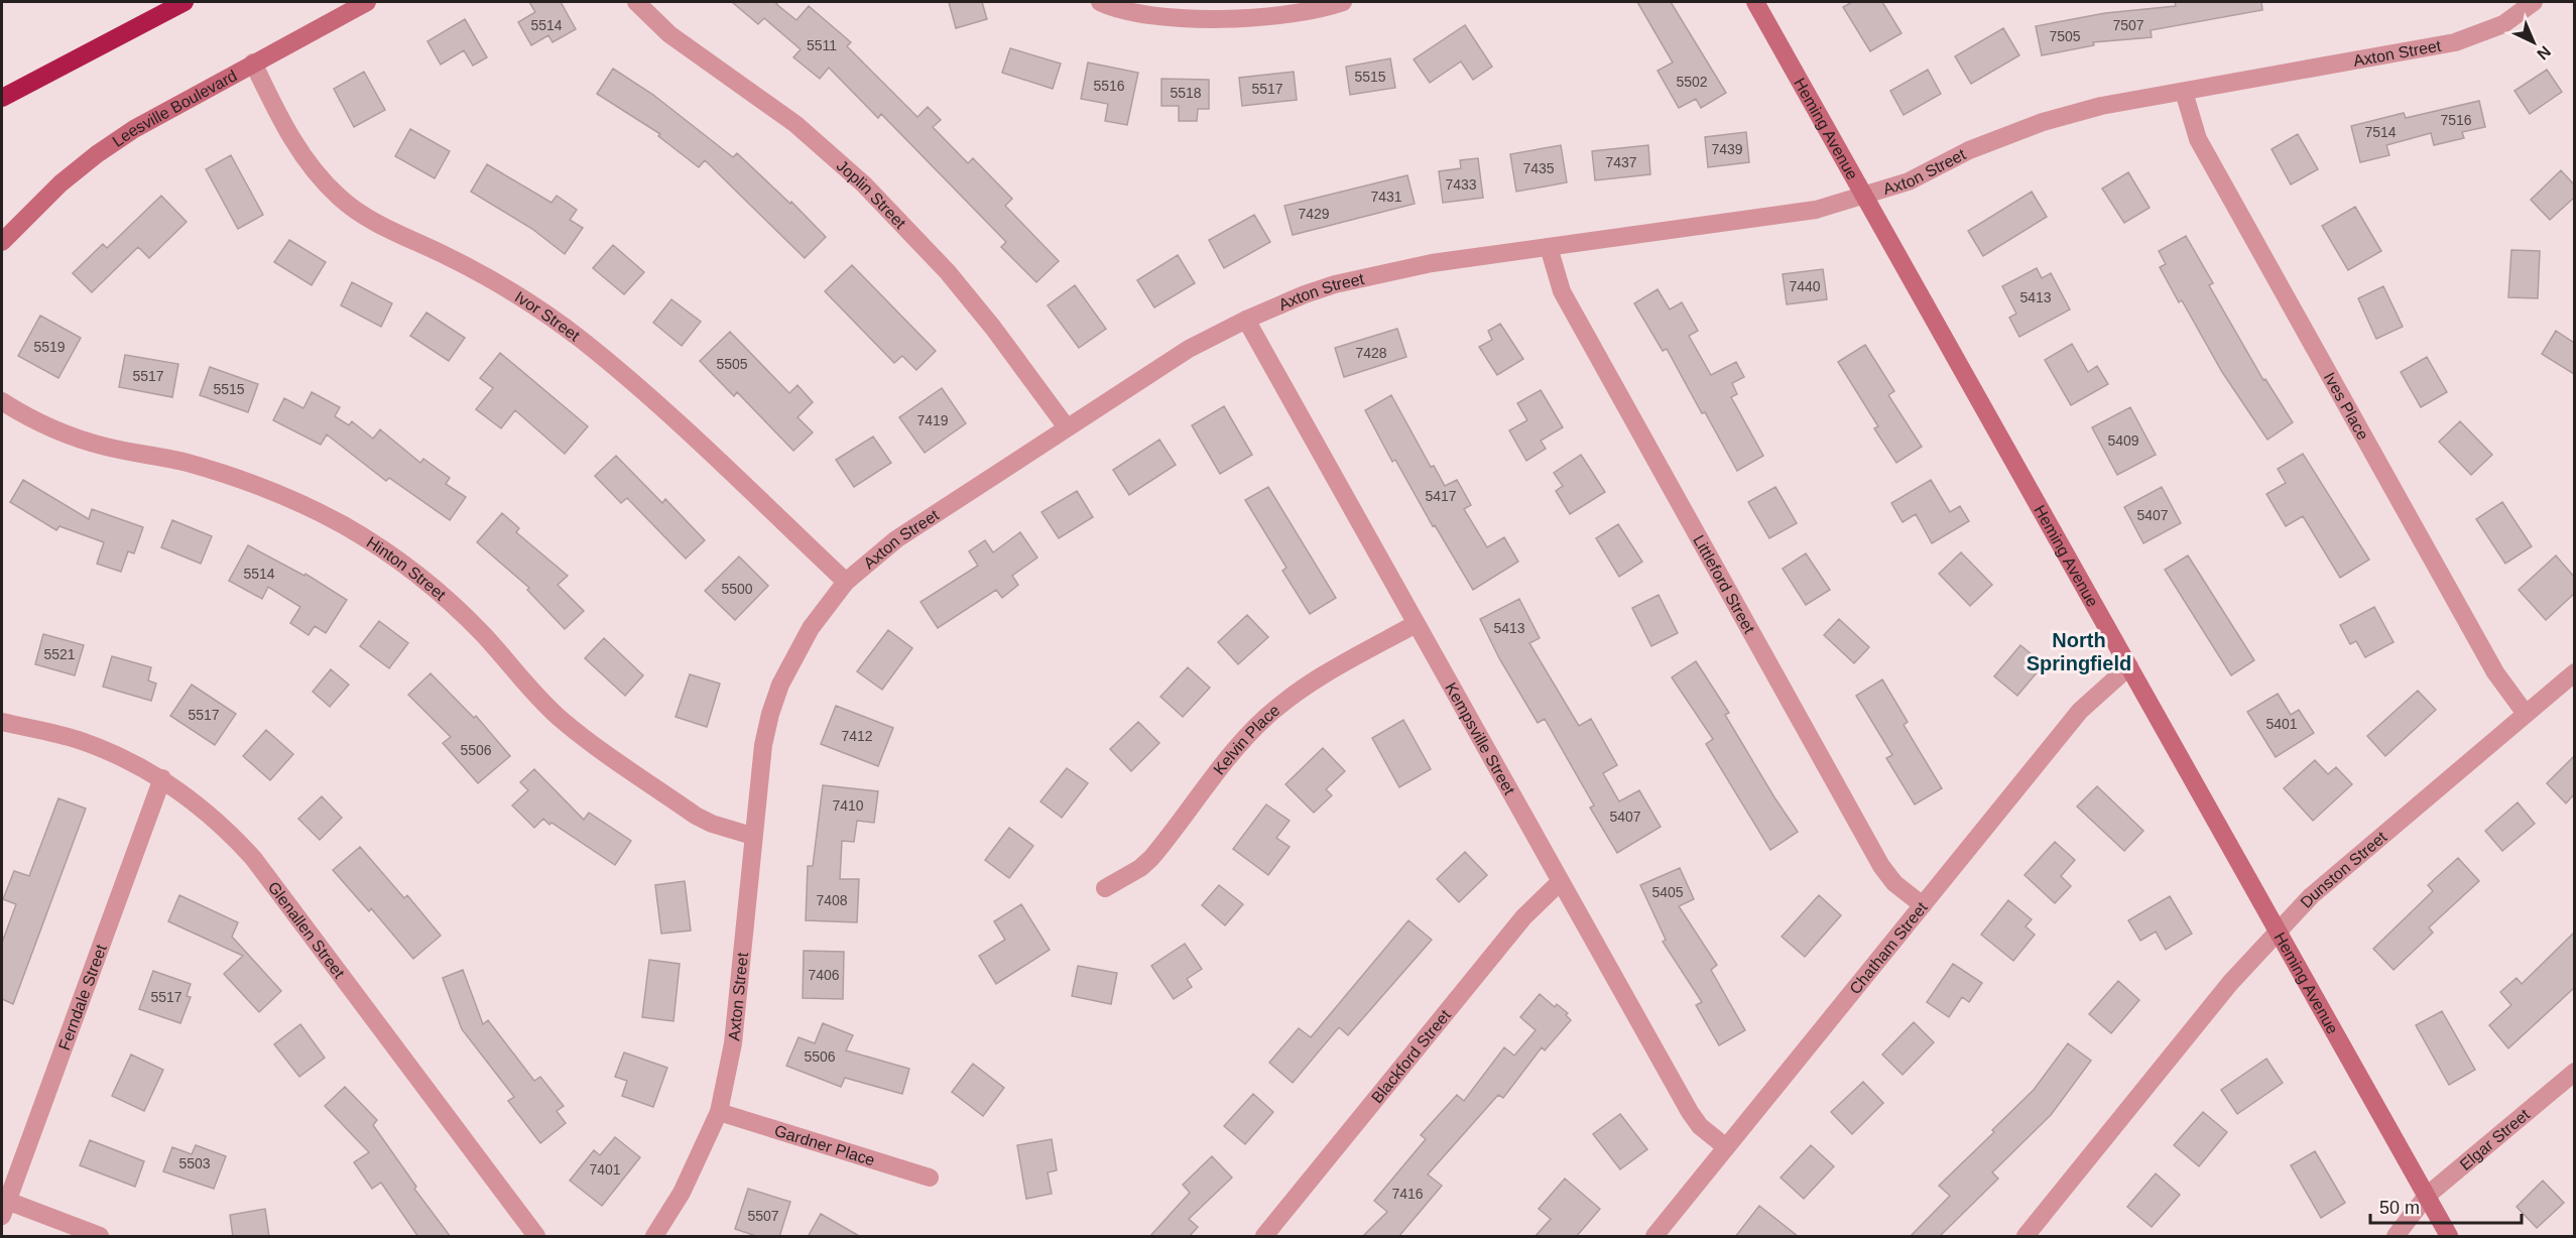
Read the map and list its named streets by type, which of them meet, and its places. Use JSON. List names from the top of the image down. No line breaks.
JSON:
{"streets":{"street":["Axton Street","Leesville Boulevard","Heming Avenue","Joplin Street","Ivor Street","Ives Place","Hinton Street","Littleford Street","Kempsville Street","Kelvin Place","Dunston Street","Glenallen Street","Chatham Street","Ferndale Street","Blackford Street","Elgar Street","Gardner Place"]},"crossings":[["Axton Street","Heming Avenue"],["Axton Street","Joplin Street"],["Axton Street","Ivor Street"],["Axton Street","Ives Place"],["Axton Street","Hinton Street"],["Axton Street","Littleford Street"],["Axton Street","Kempsville Street"],["Axton Street","Gardner Place"],["Leesville Boulevard","Ivor Street"],["Heming Avenue","Dunston Street"],["Heming Avenue","Chatham Street"],["Heming Avenue","Elgar Street"],["Ives Place","Dunston Street"],["Littleford Street","Chatham Street"],["Kempsville Street","Kelvin Place"],["Kempsville Street","Chatham Street"],["Kempsville Street","Blackford Street"],["Glenallen Street","Ferndale Street"]],"districts":["North Springfield"],"house_numbers":["5514","7507","7505","5511","5515","5502","5516","5517","5518","7516","7514","7439","7437","7435","7433","7431","7429","7440","5413","5519","7428","5505","5517","5515","7419","5409","5417","5407","5514","5500","5413","5521","5517","5401","7412","5506","7410","5407","5405","7408","7406","5517","5506","5503","7401","7416","5507"],"scale_bar":"50 m","north":"bottom right"}
